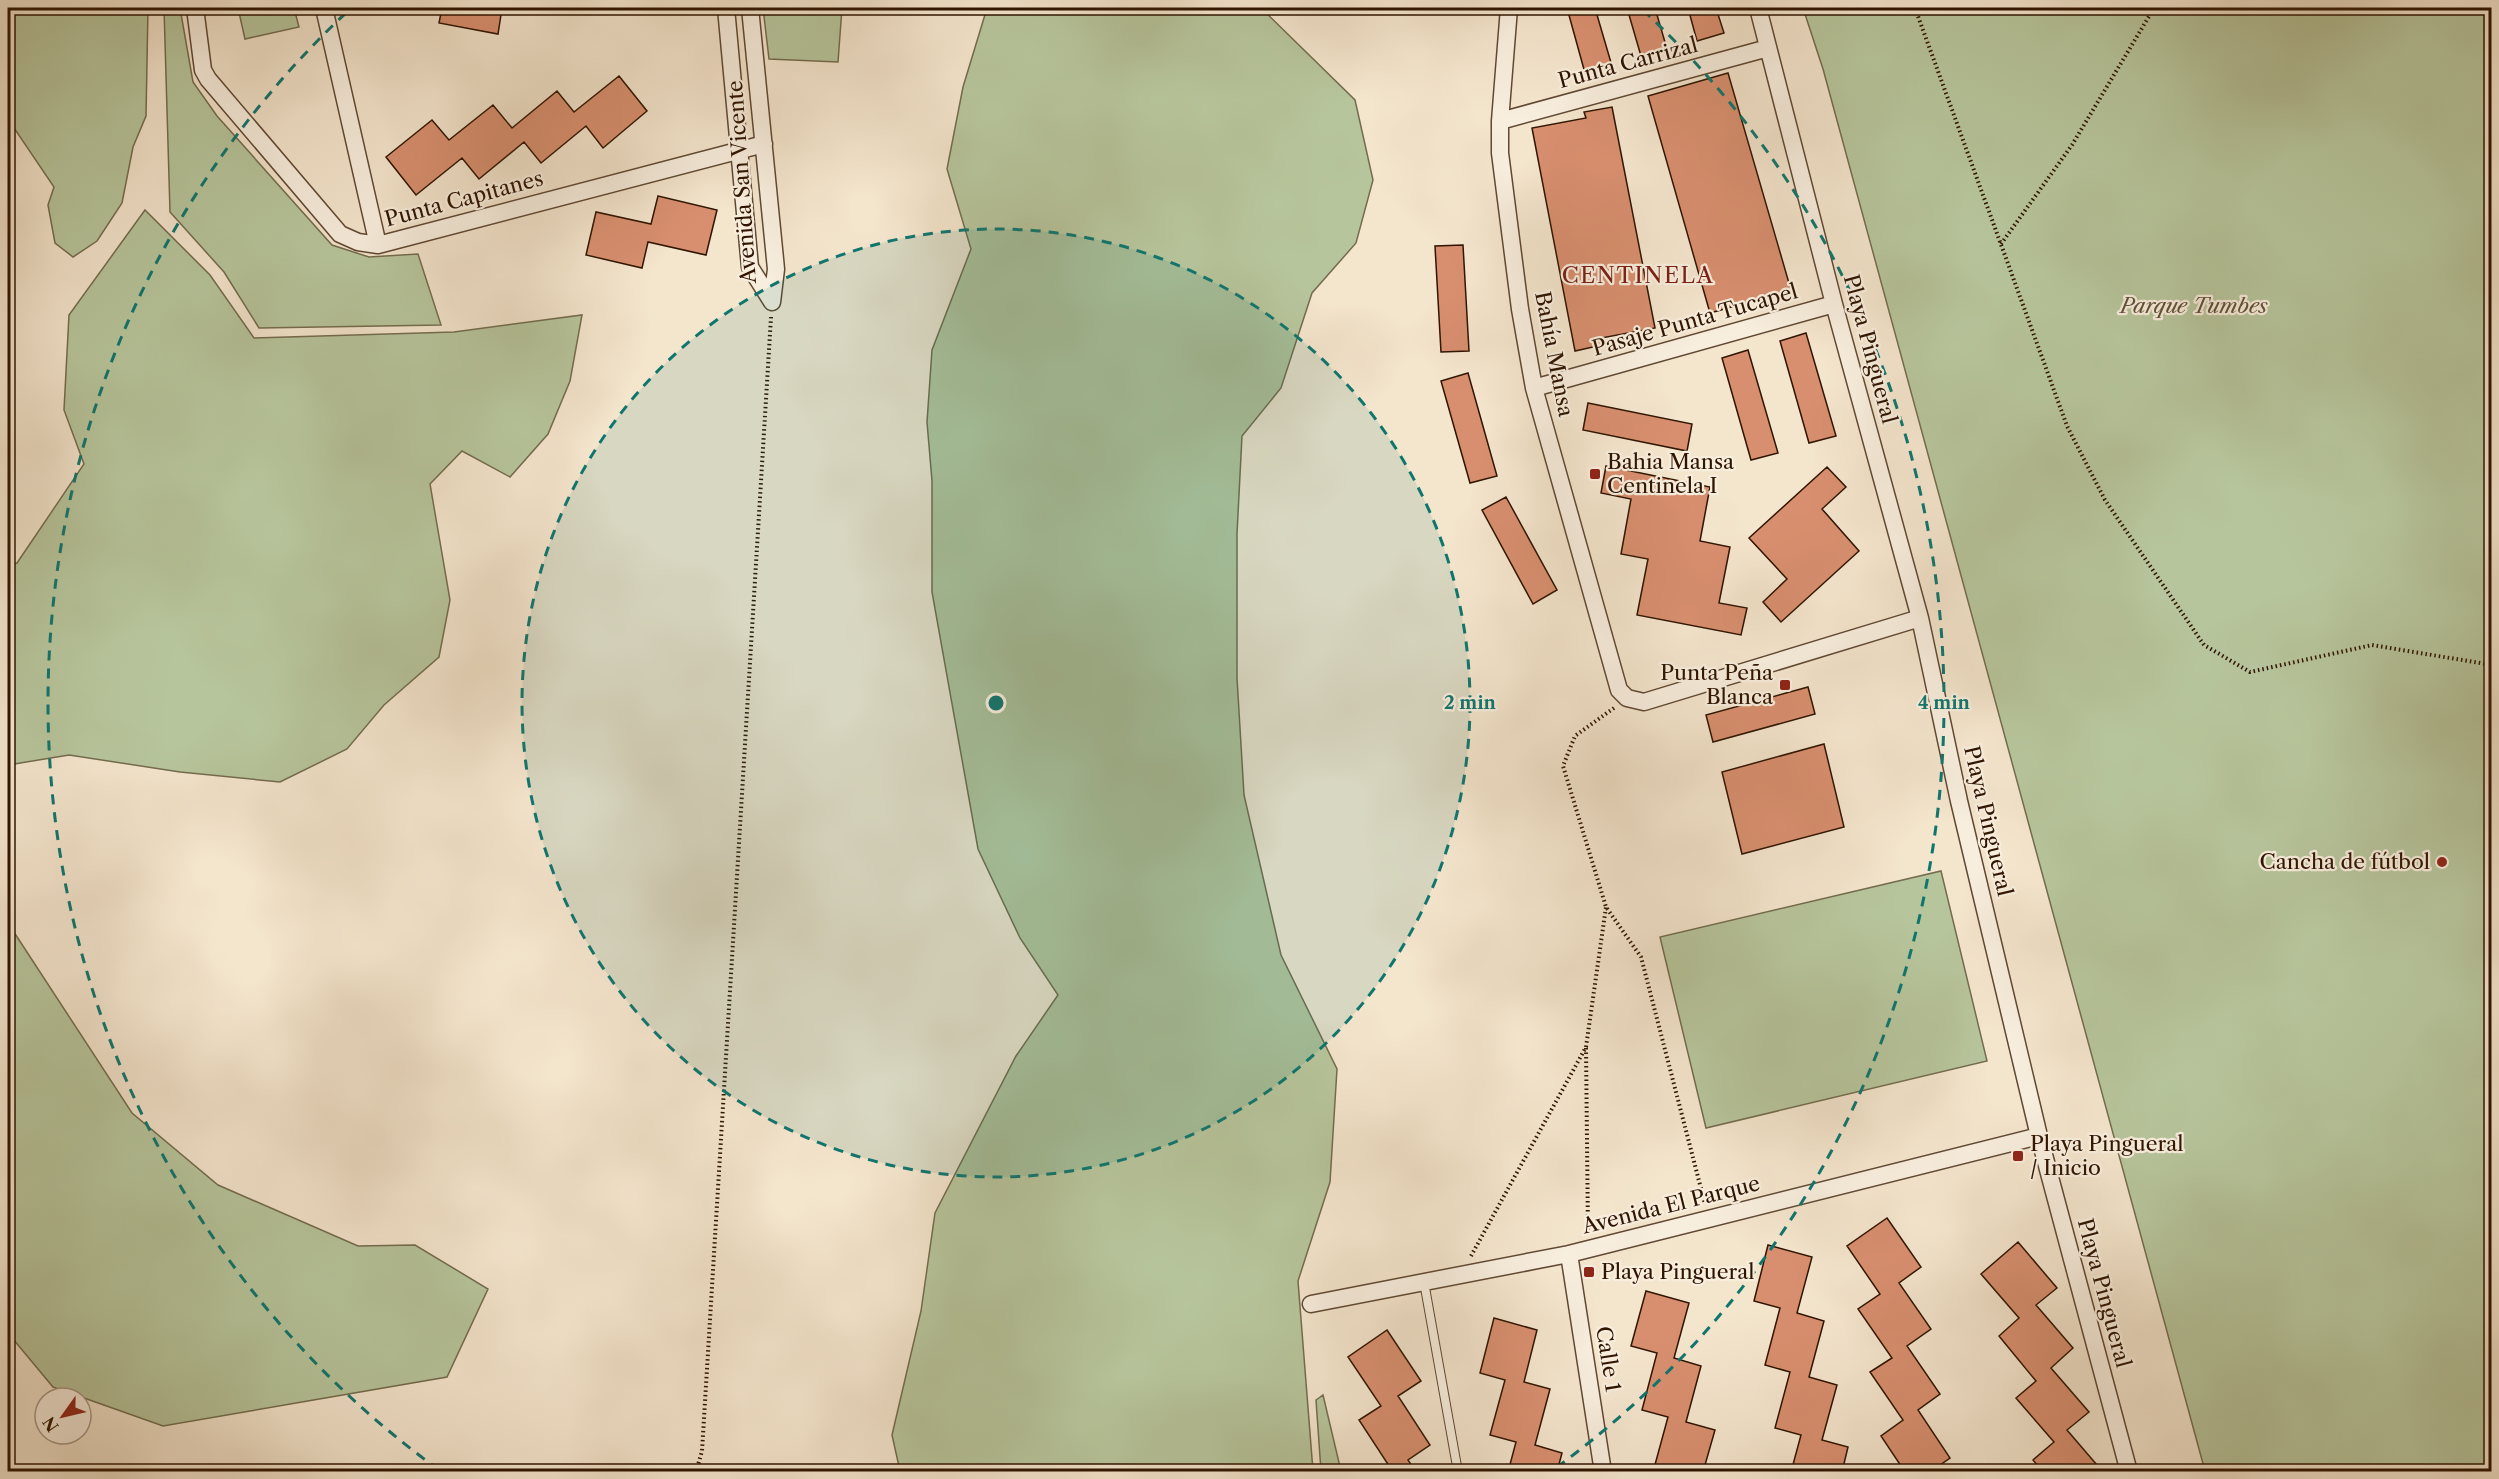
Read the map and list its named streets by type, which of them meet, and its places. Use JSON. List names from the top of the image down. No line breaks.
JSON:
{"streets":{"street":["Punta Carrizal","Avenida San Vicente","Punta Capitanes","Pasaje Punta Tucapel","Playa Pingueral","Bahía Mansa","Avenida El Parque","Calle 1"]},"crossings":[["Punta Carrizal","Playa Pingueral"],["Punta Carrizal","Bahía Mansa"],["Avenida San Vicente","Punta Capitanes"],["Pasaje Punta Tucapel","Playa Pingueral"],["Pasaje Punta Tucapel","Bahía Mansa"],["Playa Pingueral","Avenida El Parque"],["Avenida El Parque","Calle 1"]],"districts":["CENTINELA"],"parks":["Parque Tumbes"],"places":{"transit":["Bahia Mansa Centinela I","Punta Peña Blanca","Playa Pingueral / Inicio","Playa Pingueral"],"other":["Cancha de fútbol"]},"north":"bottom left","rings":["2 min","4 min"]}
